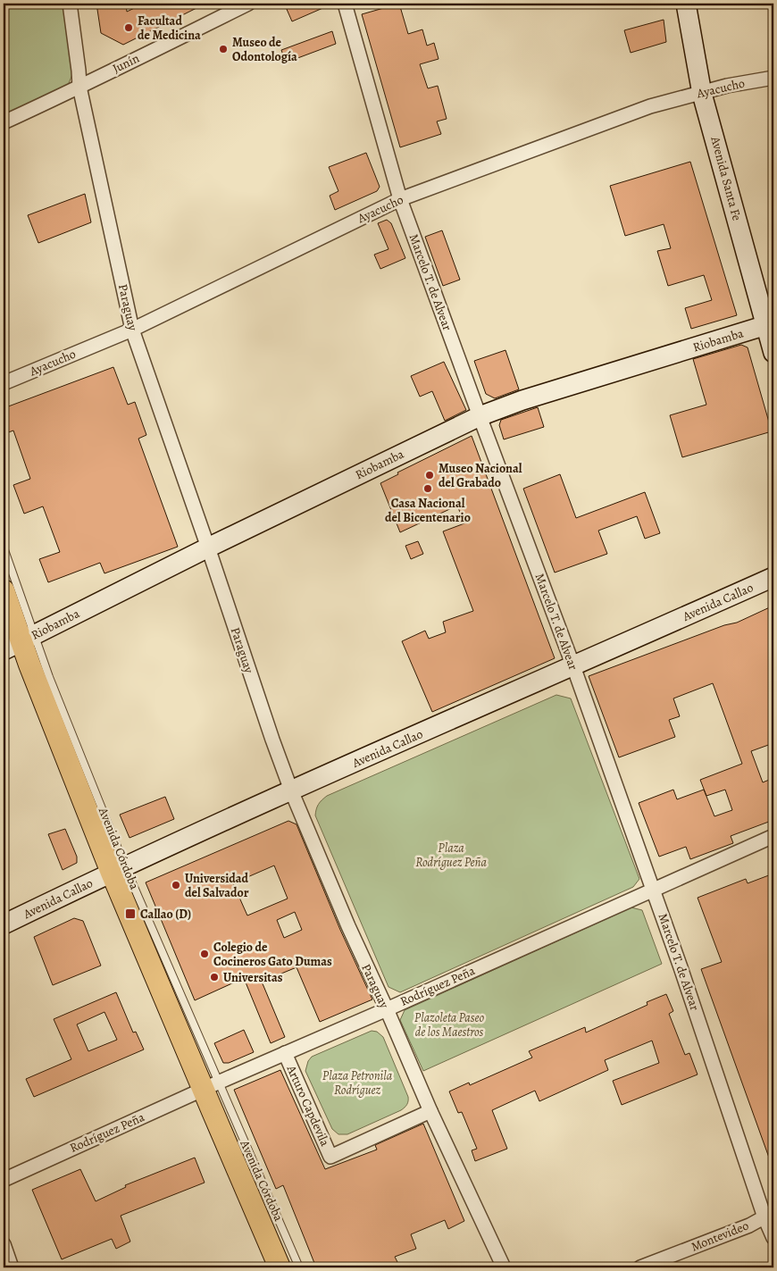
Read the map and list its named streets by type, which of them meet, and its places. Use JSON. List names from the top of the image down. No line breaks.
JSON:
{"streets":{"main road":["Avenida Santa Fe","Riobamba","Avenida Callao","Avenida Córdoba"],"street":["Junín","Ayacucho","Marcelo T. de Alvear","Paraguay","Rodríguez Peña","Arturo Capdevila","Montevideo"]},"crossings":[["Junín","Paraguay"],["Ayacucho","Avenida Santa Fe"],["Ayacucho","Marcelo T. de Alvear"],["Ayacucho","Paraguay"],["Avenida Santa Fe","Riobamba"],["Marcelo T. de Alvear","Riobamba"],["Marcelo T. de Alvear","Avenida Callao"],["Marcelo T. de Alvear","Rodríguez Peña"],["Marcelo T. de Alvear","Montevideo"],["Paraguay","Riobamba"],["Paraguay","Avenida Callao"],["Paraguay","Rodríguez Peña"],["Paraguay","Arturo Capdevila"],["Riobamba","Avenida Córdoba"],["Avenida Callao","Avenida Córdoba"],["Avenida Córdoba","Rodríguez Peña"],["Rodríguez Peña","Arturo Capdevila"]],"parks":["Plaza Rodríguez Peña","Plazoleta Paseo de los Maestros","Plaza Petronila Rodríguez"],"places":{"other":["Facultad de Medicina","Museo de Odontología","Museo Nacional del Grabado","Casa Nacional del Bicentenario","Universidad del Salvador","Colegio de Cocineros Gato Dumas","Universitas"],"transit":["Callao (D)"]}}
